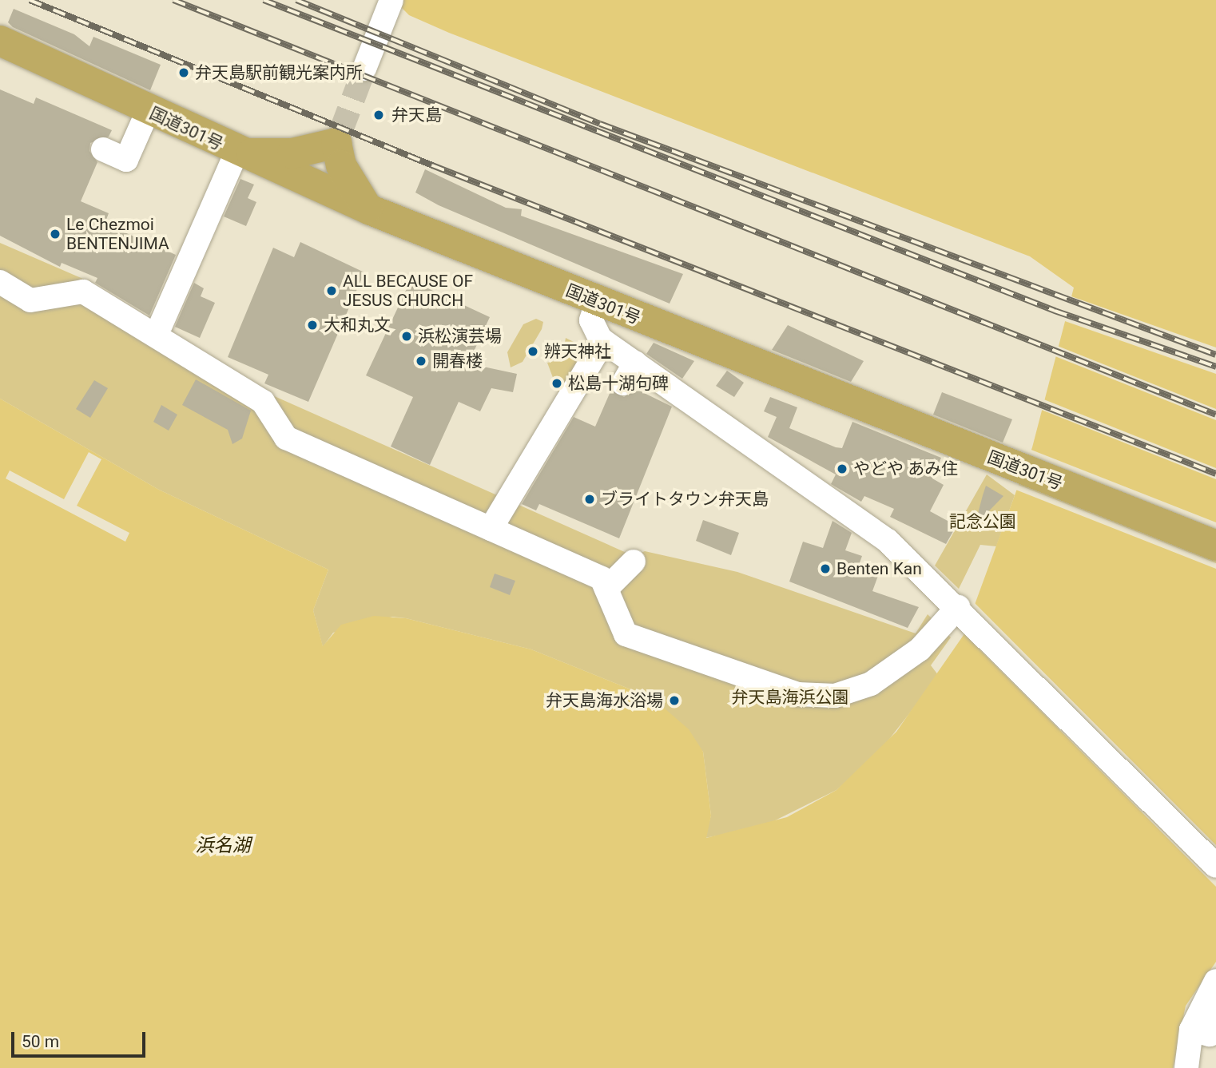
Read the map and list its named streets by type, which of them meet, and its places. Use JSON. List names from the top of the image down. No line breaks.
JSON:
{"streets":{"highway":["国道301号"]},"water":["浜名湖"],"parks":["記念公園","弁天島海浜公園"],"places":["弁天島駅前観光案内所","弁天島","Le Chezmoi BENTENJIMA","ALL BECAUSE OF JESUS CHURCH","大和丸文","浜松演芸場","辨天神社","開春楼","松島十湖句碑","やどや あみ住","ブライトタウン弁天島","Benten Kan","弁天島海水浴場"],"scale_bar":"50 m"}
